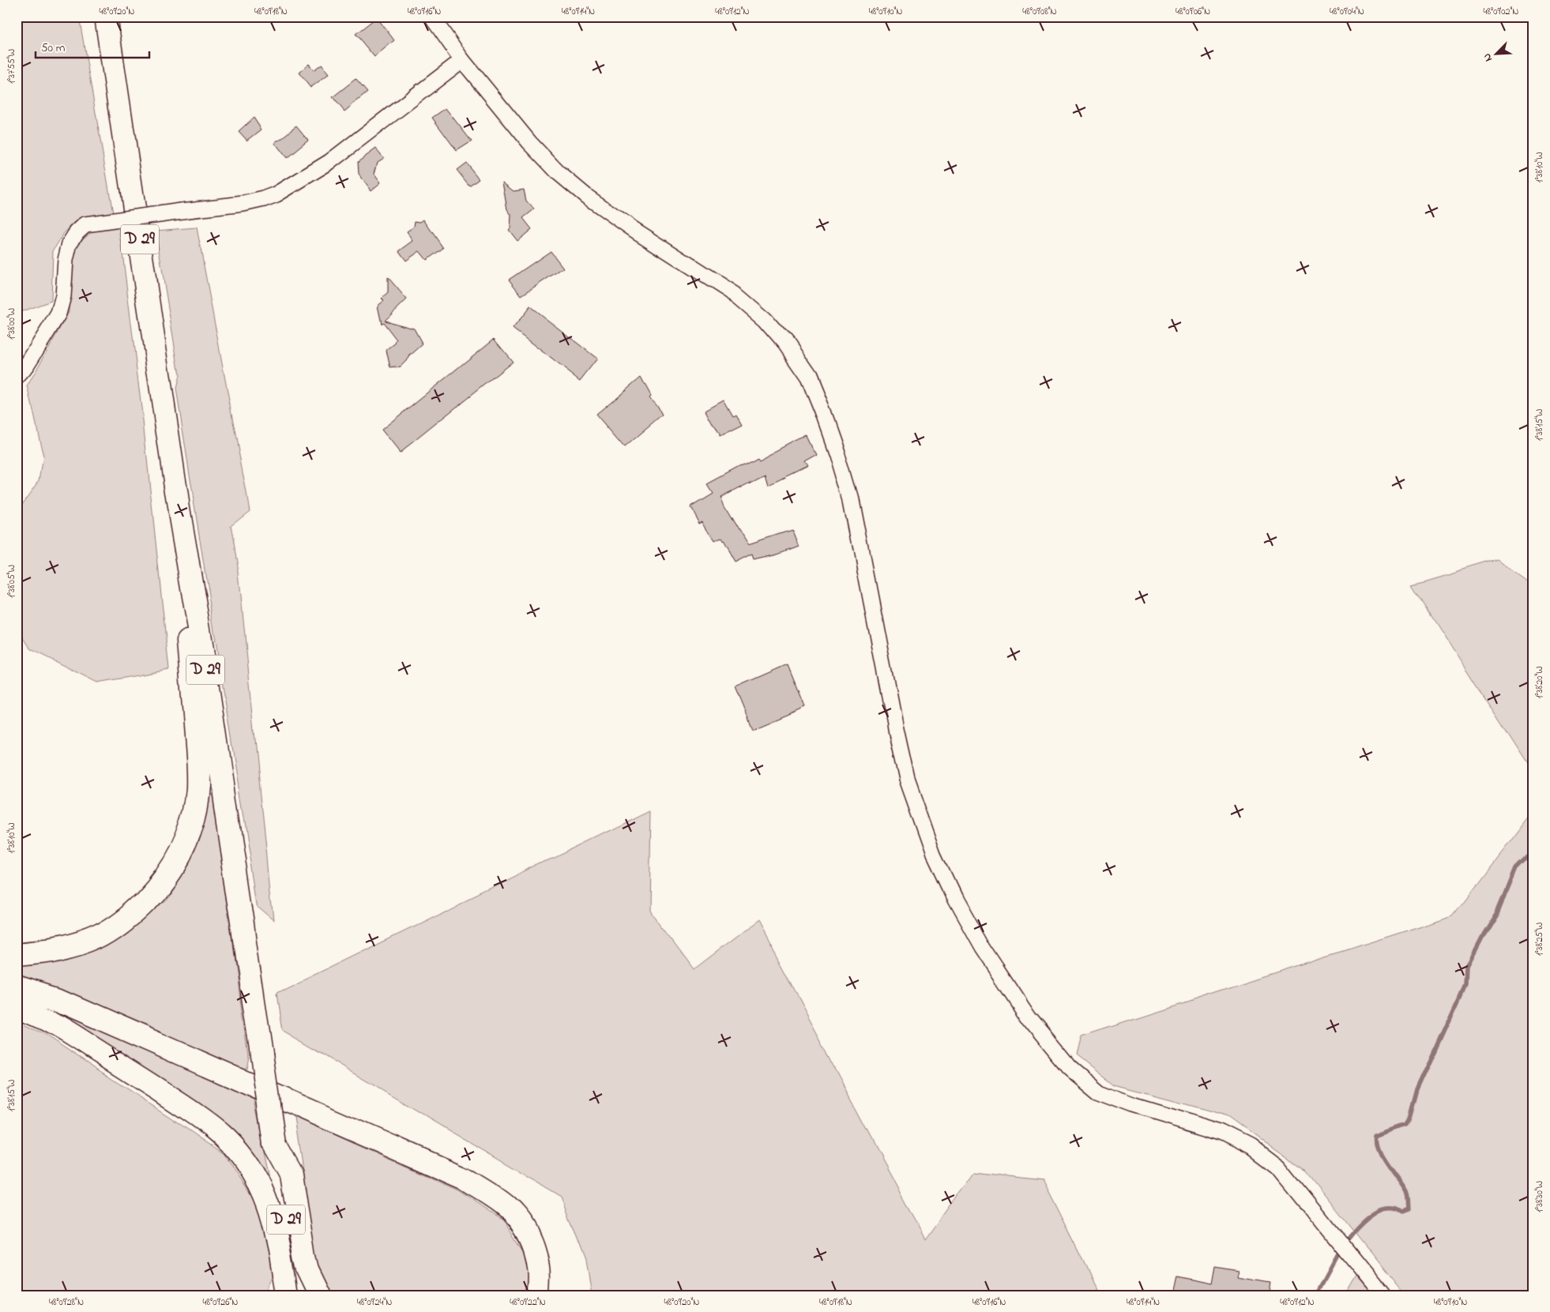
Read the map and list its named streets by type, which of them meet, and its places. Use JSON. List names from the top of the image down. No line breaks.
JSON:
{"streets":{"main road":["D 29"]},"scale_bar":"50 m","north":"bottom left","coordinates":["48°09'20\"N","48°09'18\"N","48°09'16\"N","48°09'14\"N","48°09'12\"N","48°09'10\"N","48°09'08\"N","48°09'06\"N","48°09'04\"N","48°09'02\"N","1°37'55\"W","1°38'10\"W","1°38'00\"W","1°38'15\"W","1°38'05\"W","1°38'20\"W","1°38'25\"W","1°38'30\"W","48°09'28\"N","48°09'26\"N","48°09'24\"N","48°09'22\"N"]}
